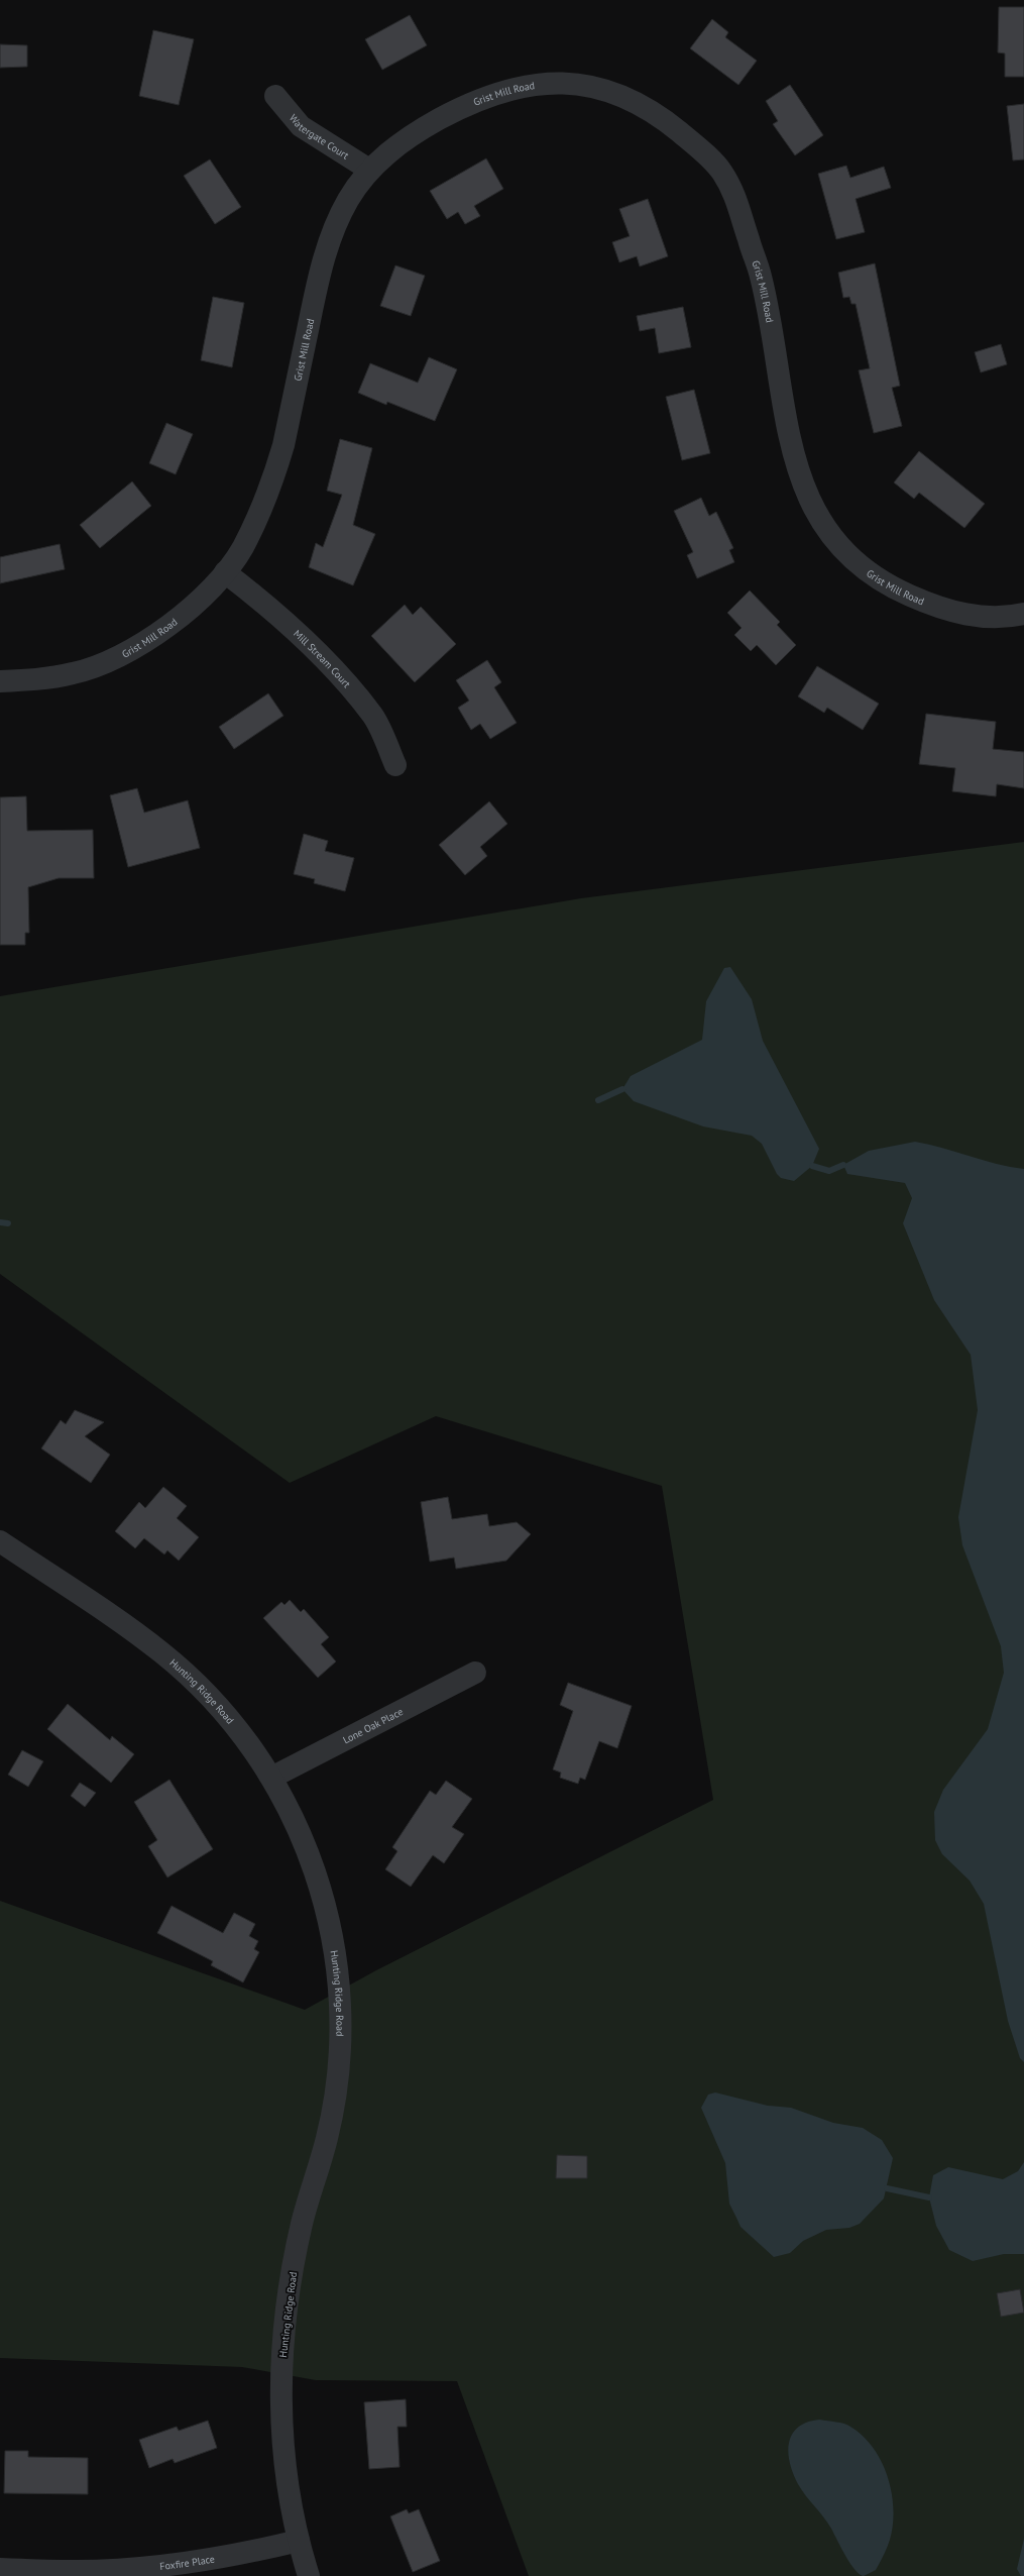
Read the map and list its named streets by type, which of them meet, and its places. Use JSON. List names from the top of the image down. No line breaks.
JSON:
{"streets":{"street":["Grist Mill Road","Watergate Court","Mill Stream Court","Hunting Ridge Road","Lone Oak Place","Foxfire Place"]},"crossings":[["Grist Mill Road","Watergate Court"],["Grist Mill Road","Mill Stream Court"],["Hunting Ridge Road","Lone Oak Place"],["Hunting Ridge Road","Foxfire Place"]]}
